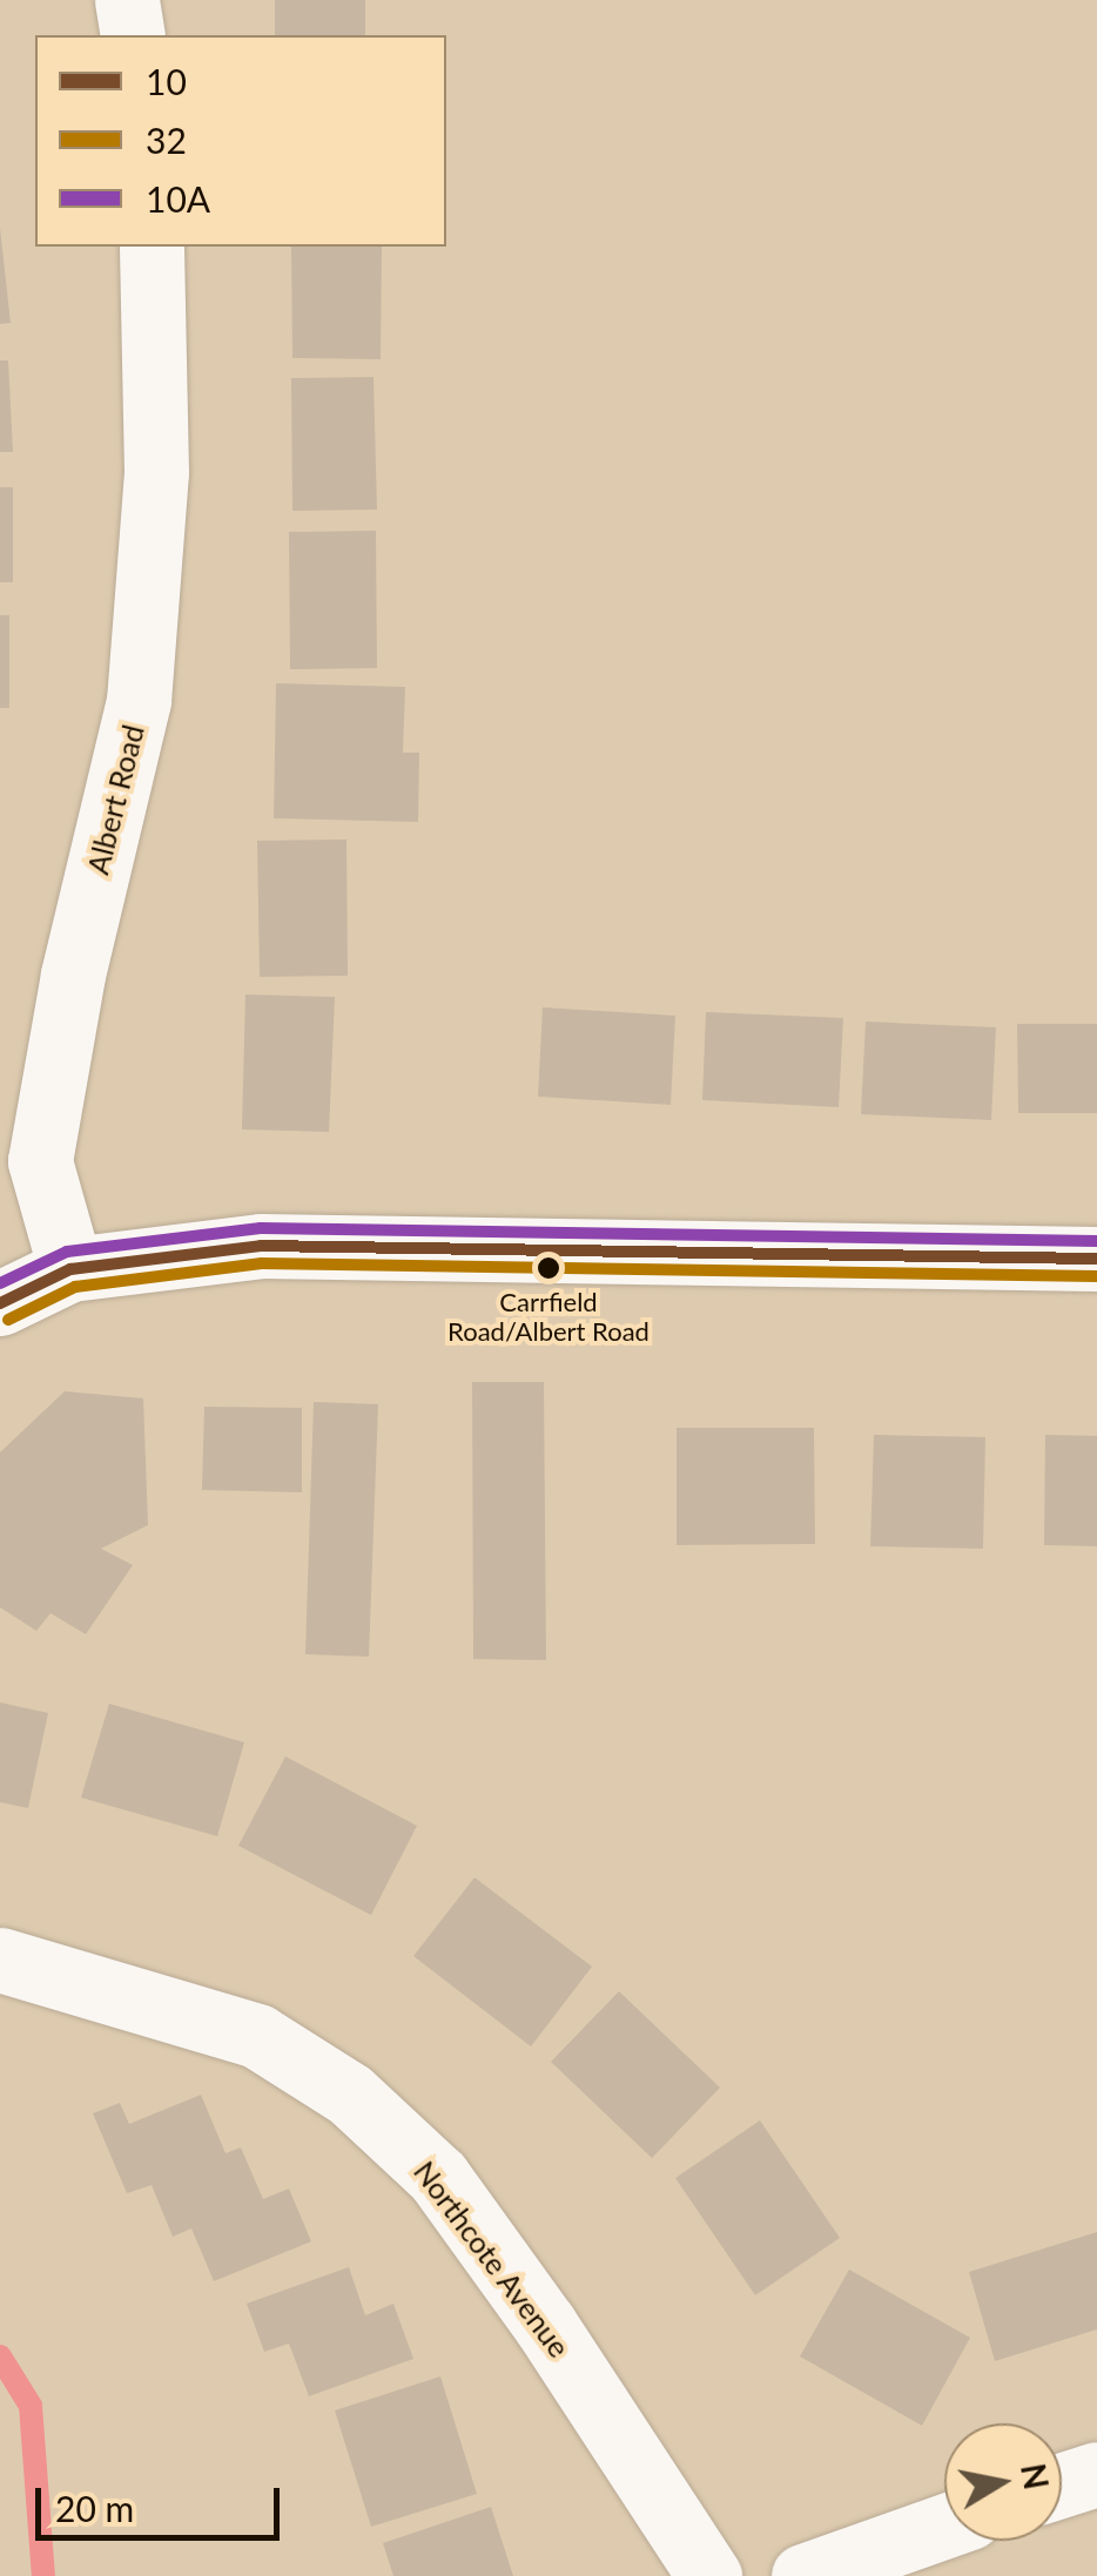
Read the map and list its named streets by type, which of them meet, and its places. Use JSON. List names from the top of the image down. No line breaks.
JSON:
{"streets":{"street":["Albert Road","Northcote Avenue"]},"places":["Carrfield Road/Albert Road"],"lines":["transit line 10A","transit line 10","transit line 32"],"legend":["10","32","10A"],"scale_bar":"20 m","north":"right"}
